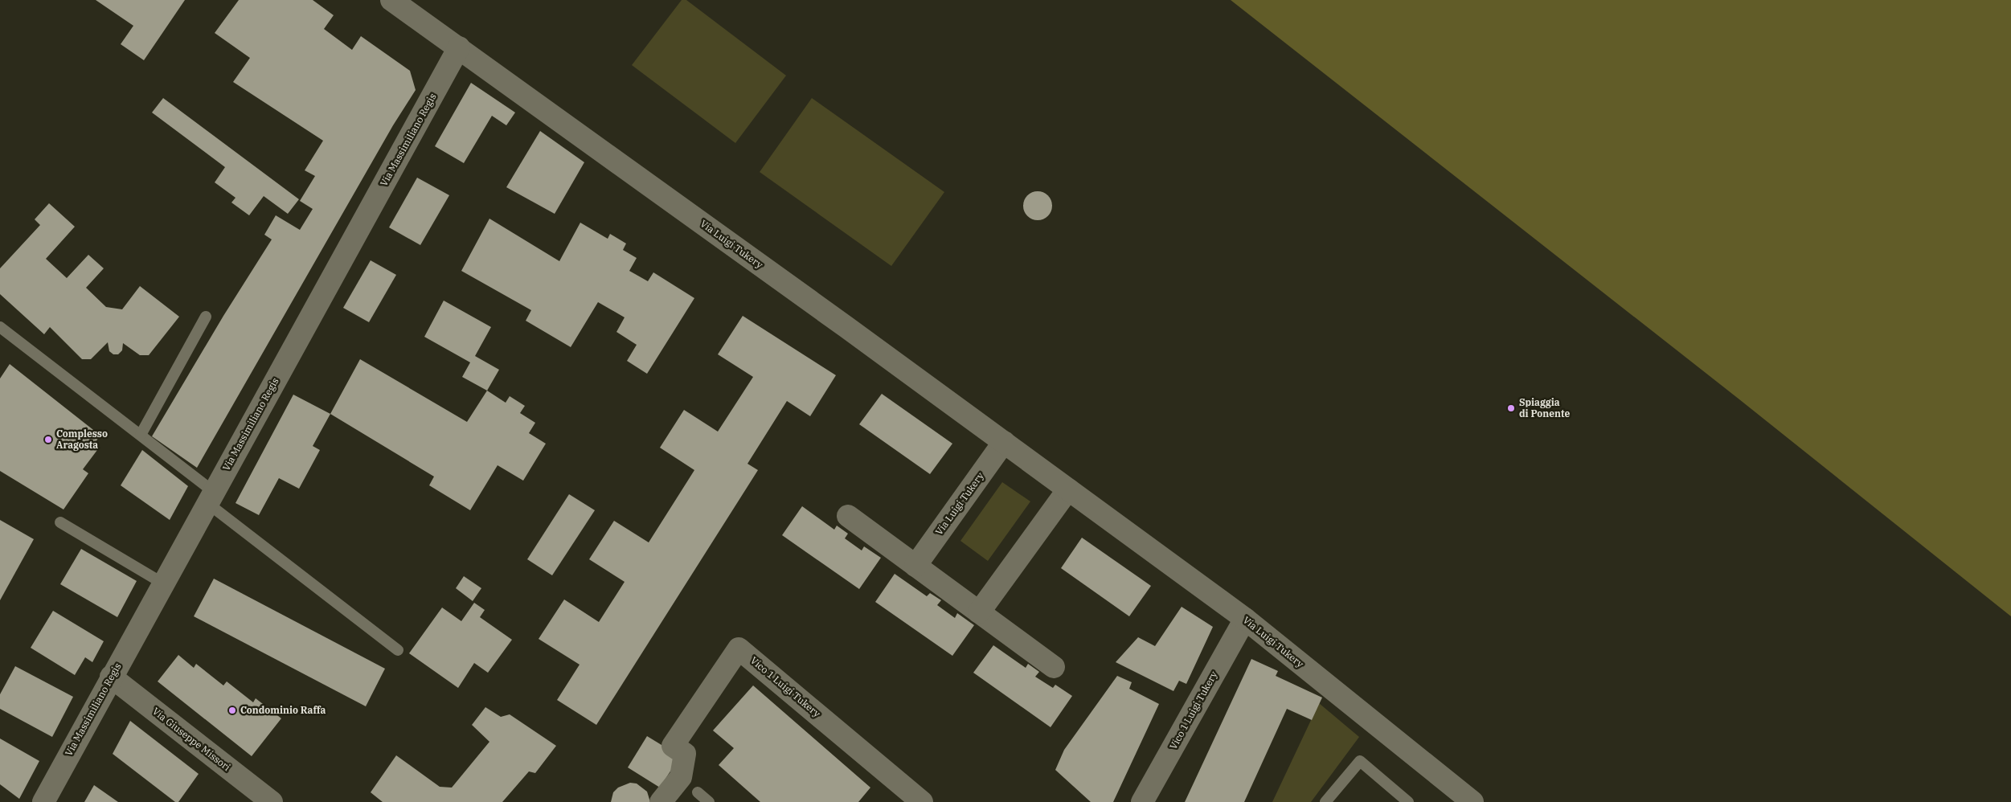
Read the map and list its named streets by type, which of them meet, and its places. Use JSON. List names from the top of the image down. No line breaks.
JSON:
{"streets":{"street":["Via Massimiliano Regis","Via Luigi Tukery","Vico 1 Luigi Tukery","Via Giuseppe Missori"]},"crossings":[["Via Massimiliano Regis","Via Luigi Tukery"],["Via Massimiliano Regis","Via Giuseppe Missori"],["Via Luigi Tukery","Vico 1 Luigi Tukery"]],"places":["Spiaggia di Ponente","Complesso Aragosta","Condominio Raffa"]}
